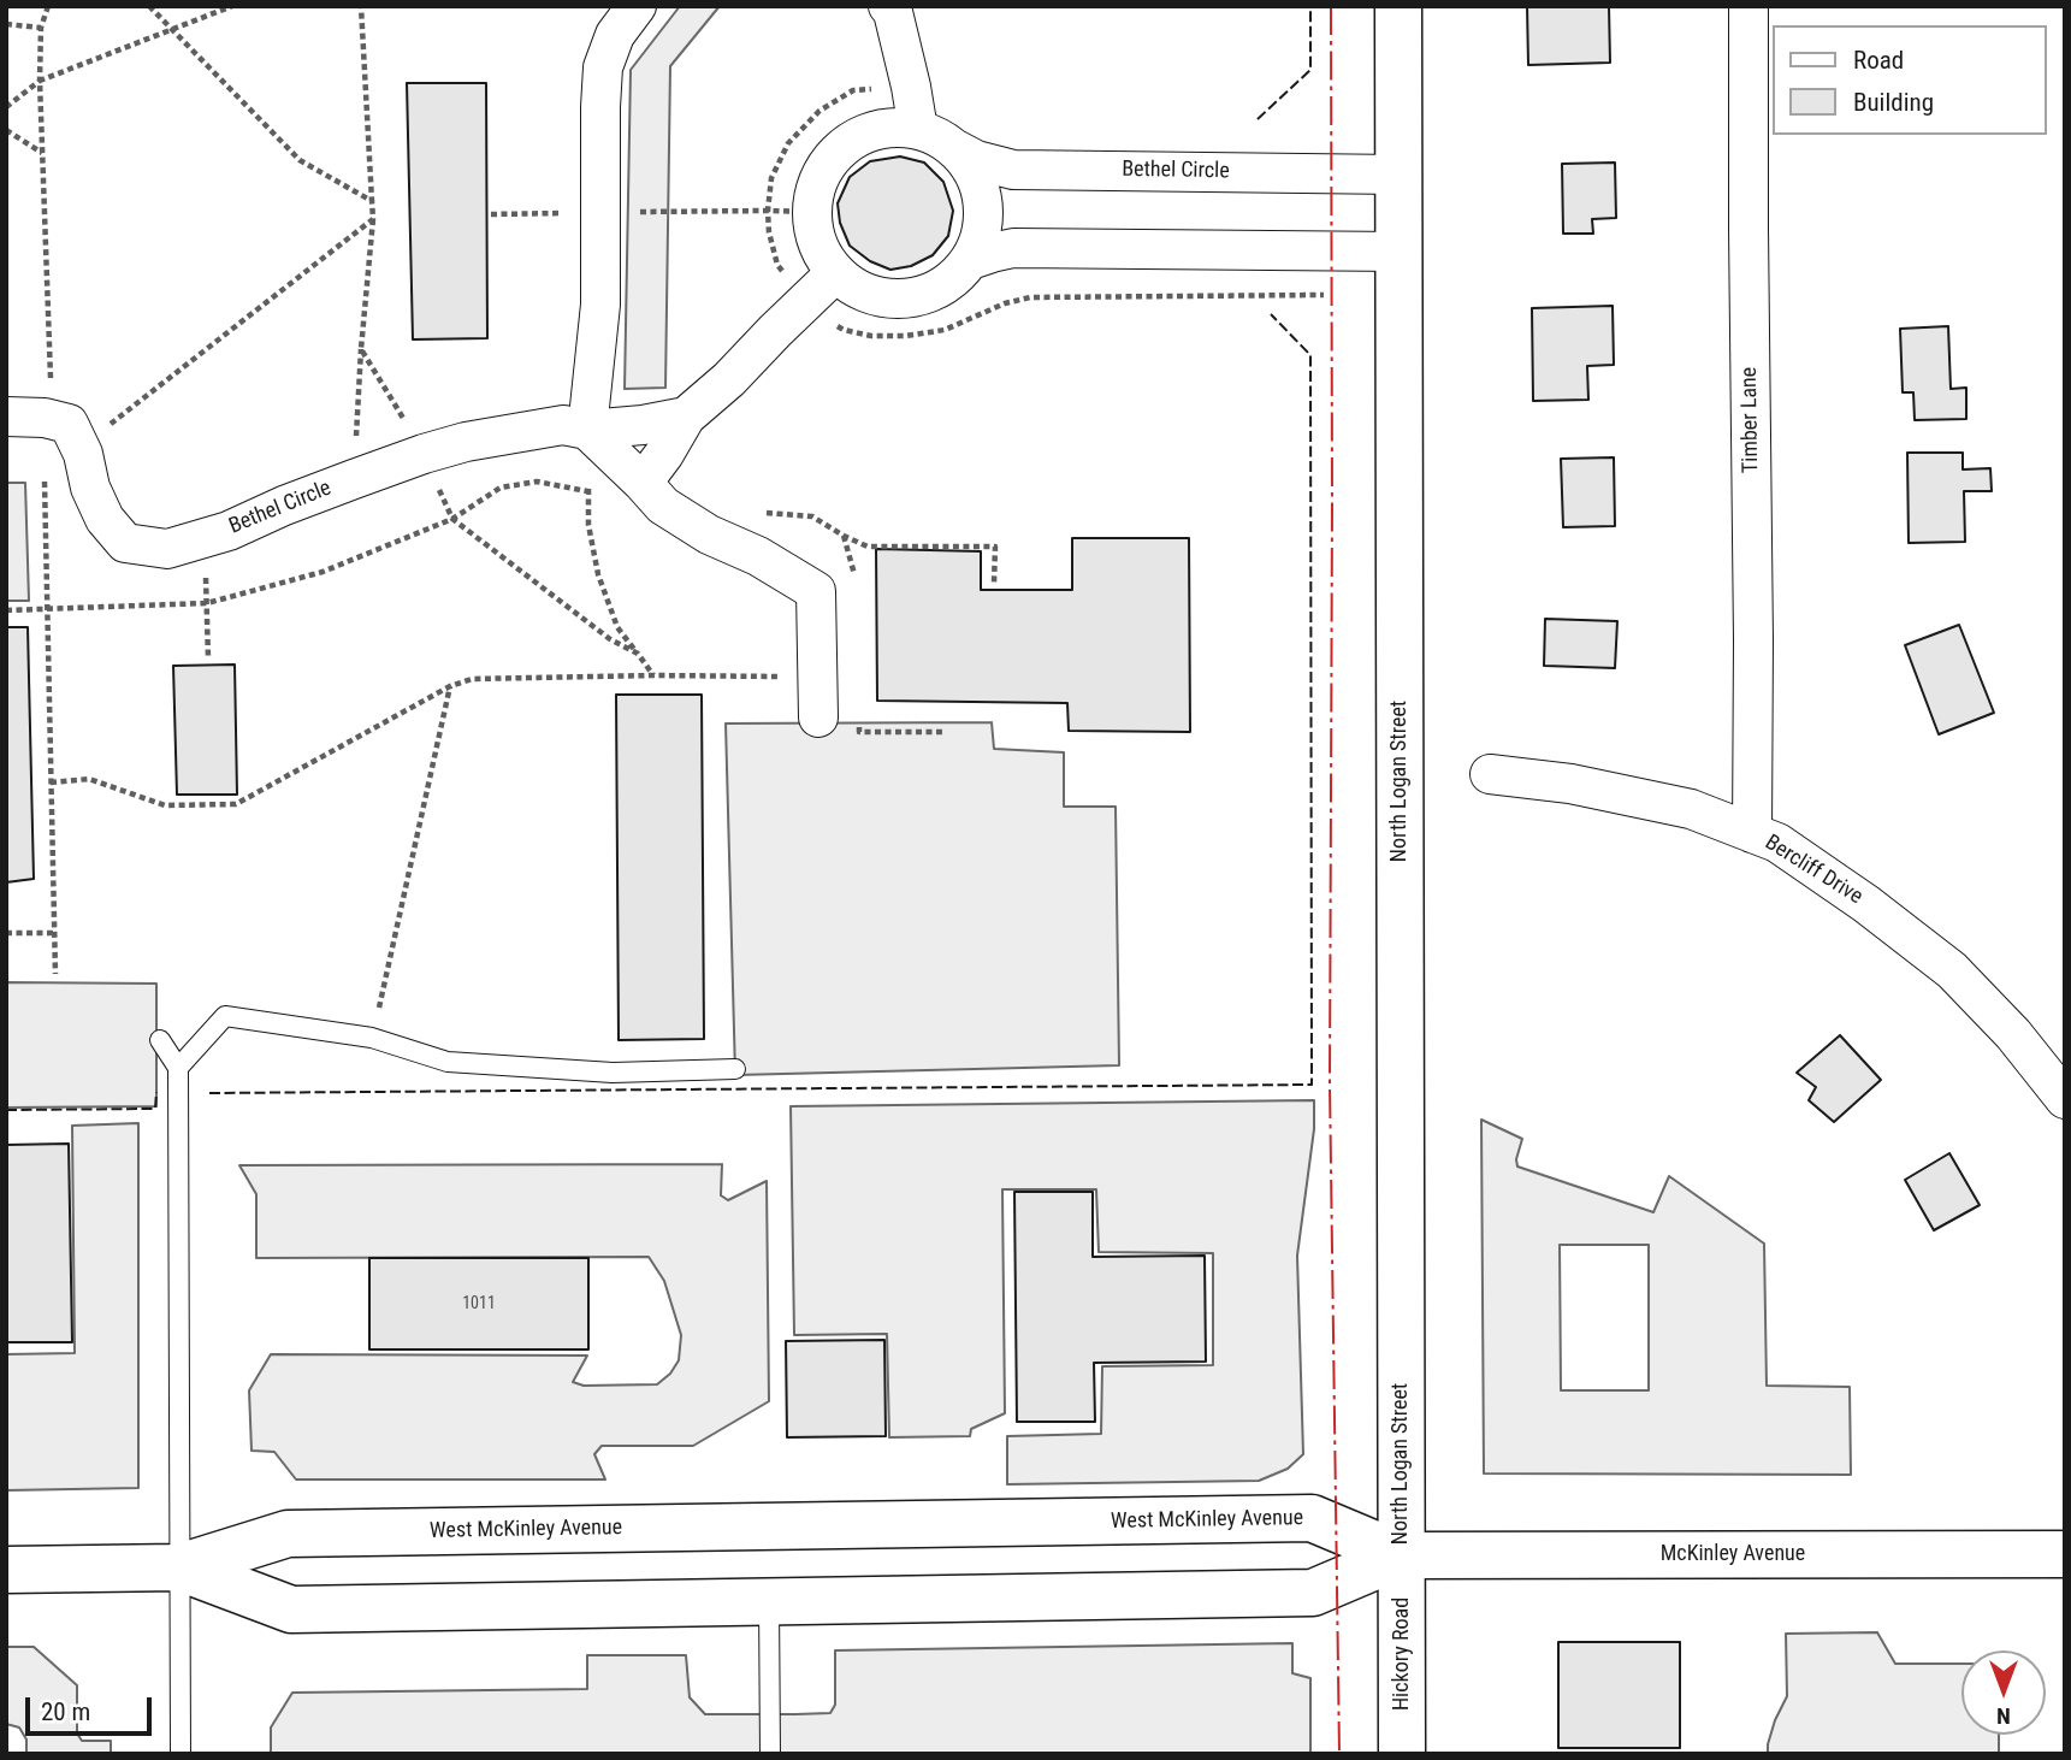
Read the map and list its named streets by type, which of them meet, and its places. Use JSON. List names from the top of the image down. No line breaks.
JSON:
{"streets":{"main road":["North Logan Street","West McKinley Avenue","McKinley Avenue","Hickory Road"],"street":["Bethel Circle","Timber Lane","Bercliff Drive"]},"crossings":[["Bethel Circle","North Logan Street"],["Timber Lane","Bercliff Drive"],["North Logan Street","West McKinley Avenue"],["North Logan Street","McKinley Avenue"],["North Logan Street","Hickory Road"],["West McKinley Avenue","McKinley Avenue"],["West McKinley Avenue","Hickory Road"],["McKinley Avenue","Hickory Road"]],"house_numbers":["1011"],"legend":["Road","Building"],"scale_bar":"20 m","north":"bottom"}
